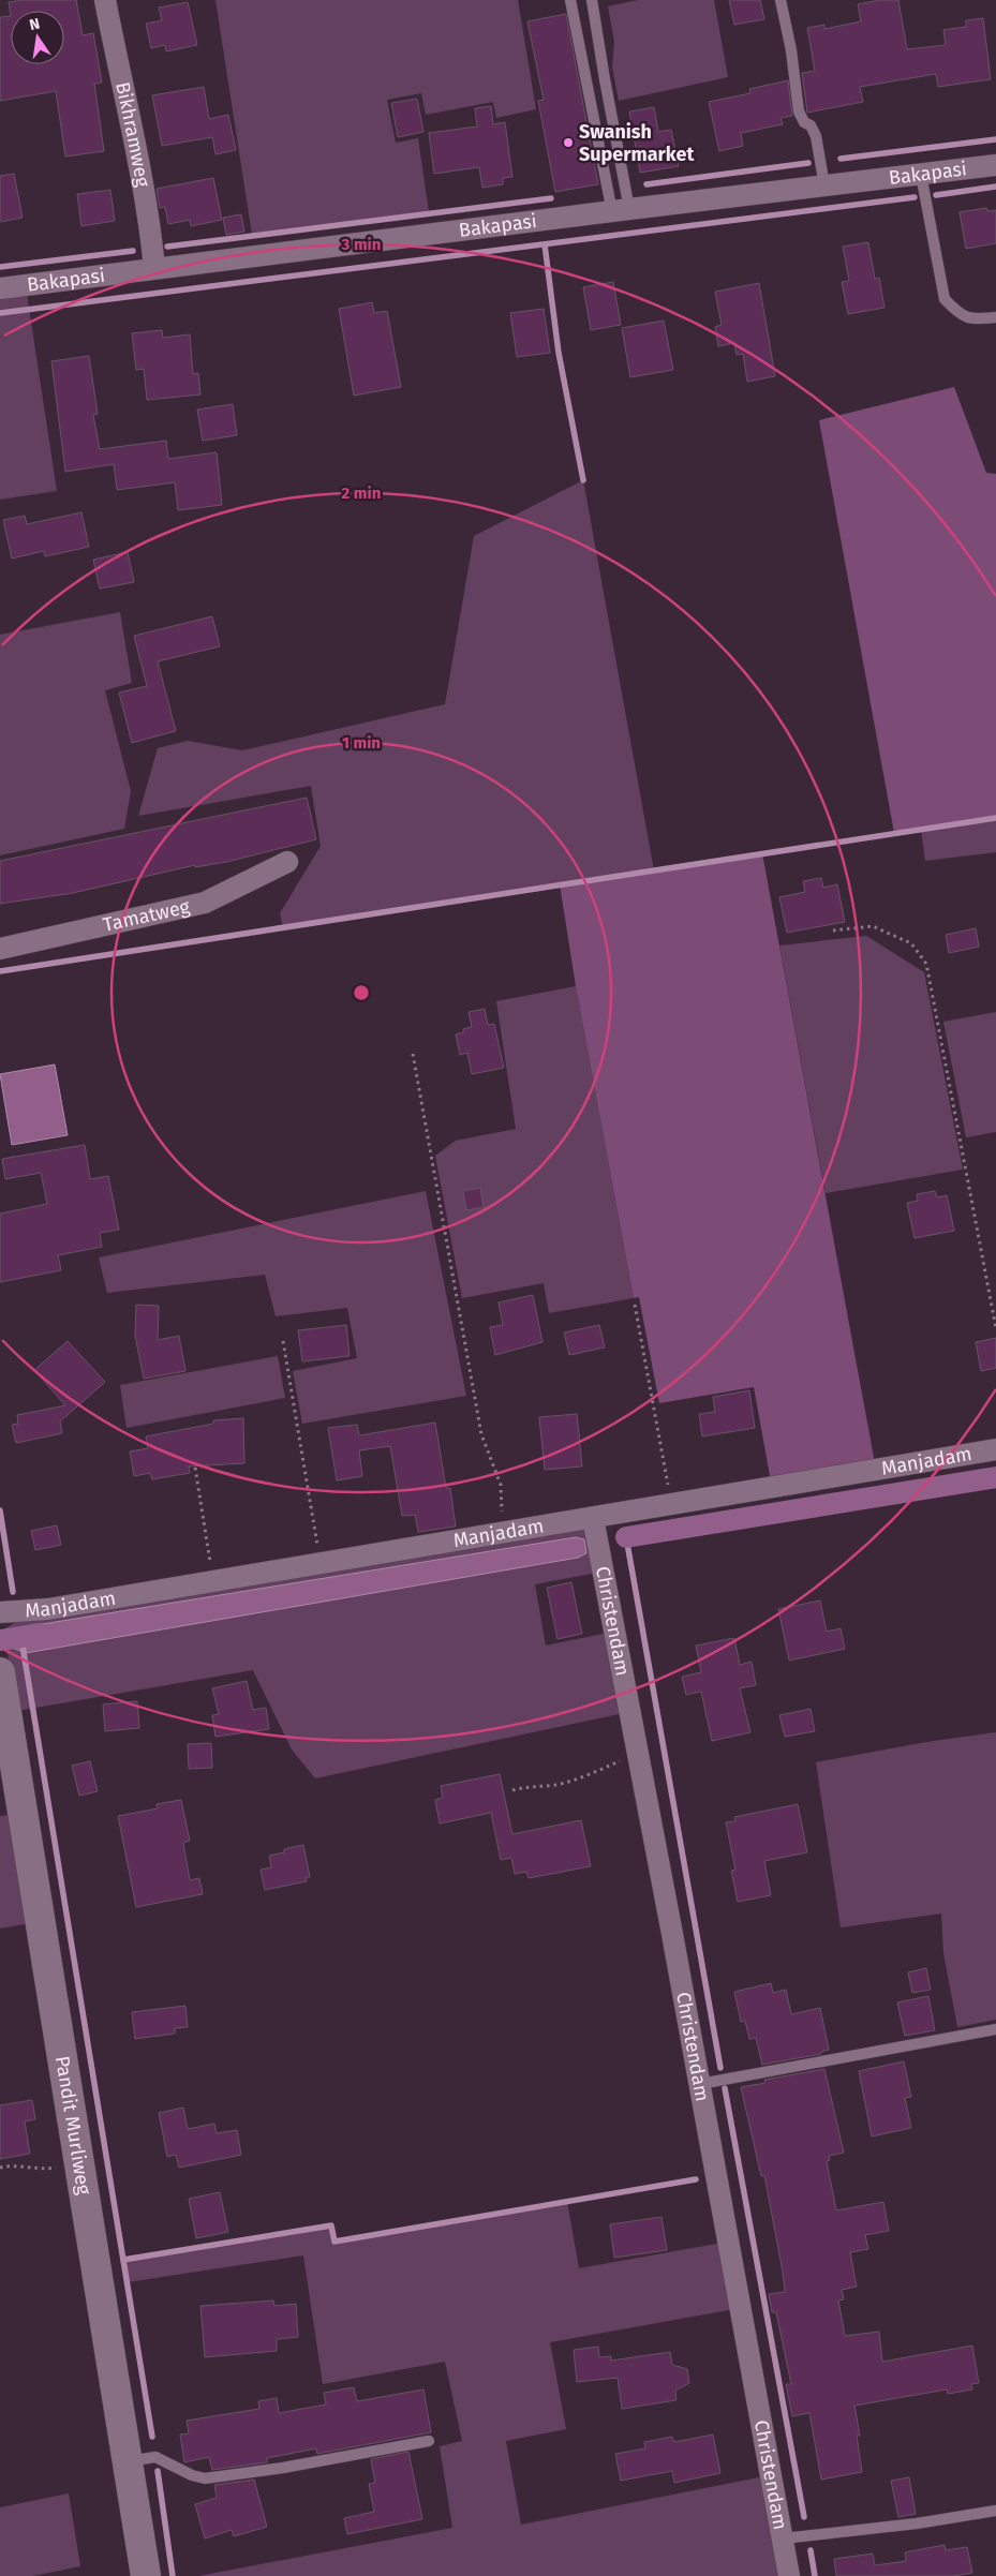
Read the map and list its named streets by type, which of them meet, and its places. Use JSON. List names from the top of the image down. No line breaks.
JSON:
{"streets":{"street":["Bikhramweg","Bakapasi","Tamatweg","Manjadam","Christendam","Pandit Murliweg"]},"crossings":[["Bikhramweg","Bakapasi"],["Manjadam","Christendam"]],"places":["Swanish Supermarket"],"north":"top","rings":["3 min","2 min","1 min"]}
